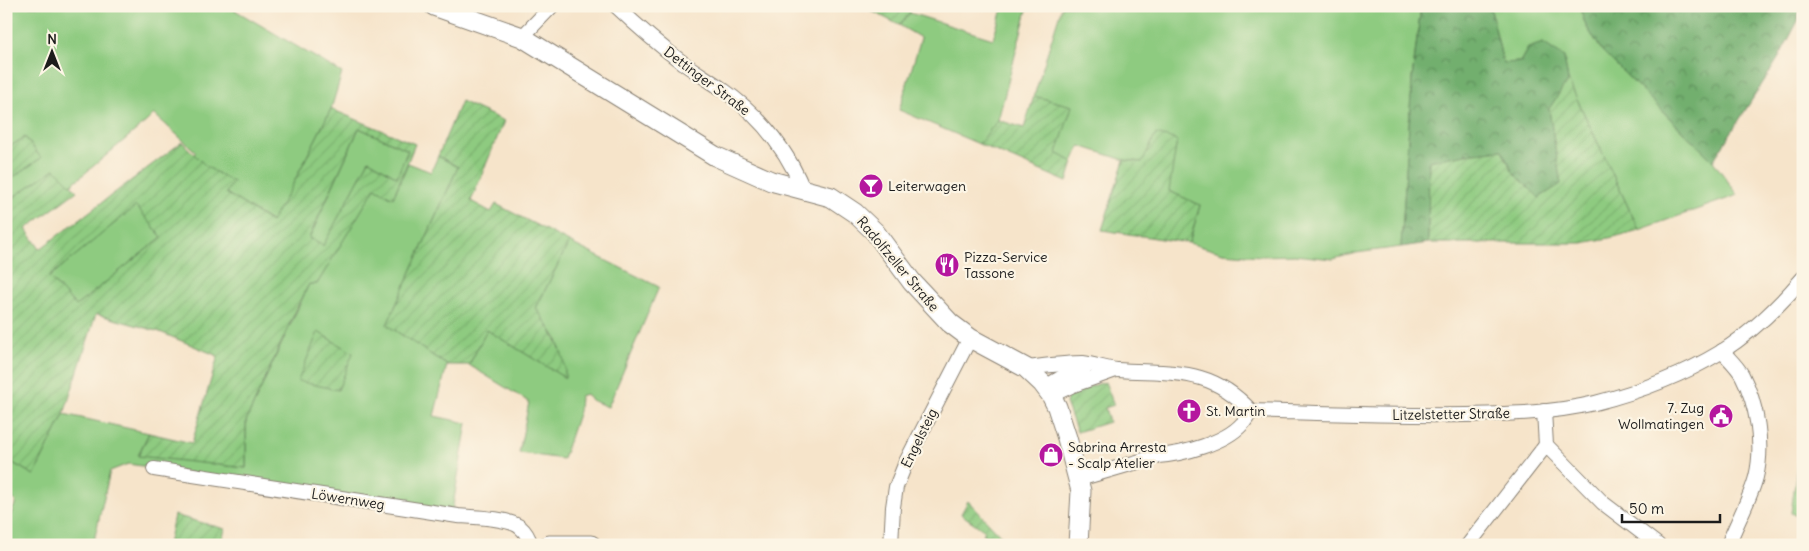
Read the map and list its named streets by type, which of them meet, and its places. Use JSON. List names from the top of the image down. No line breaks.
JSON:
{"streets":{"main road":["Radolfzeller Straße"],"street":["Dettinger Straße","Litzelstetter Straße","Engelsteig","Löwernweg"]},"crossings":[["Dettinger Straße","Radolfzeller Straße"],["Radolfzeller Straße","Engelsteig"]],"places":{"bar":["Leiterwagen"],"restaurant":["Pizza-Service Tassone"],"church":["St. Martin"],"public building":["7. Zug Wollmatingen"],"shop":["Sabrina Arresta - Scalp Atelier"]},"scale_bar":"50 m","north":"top"}
